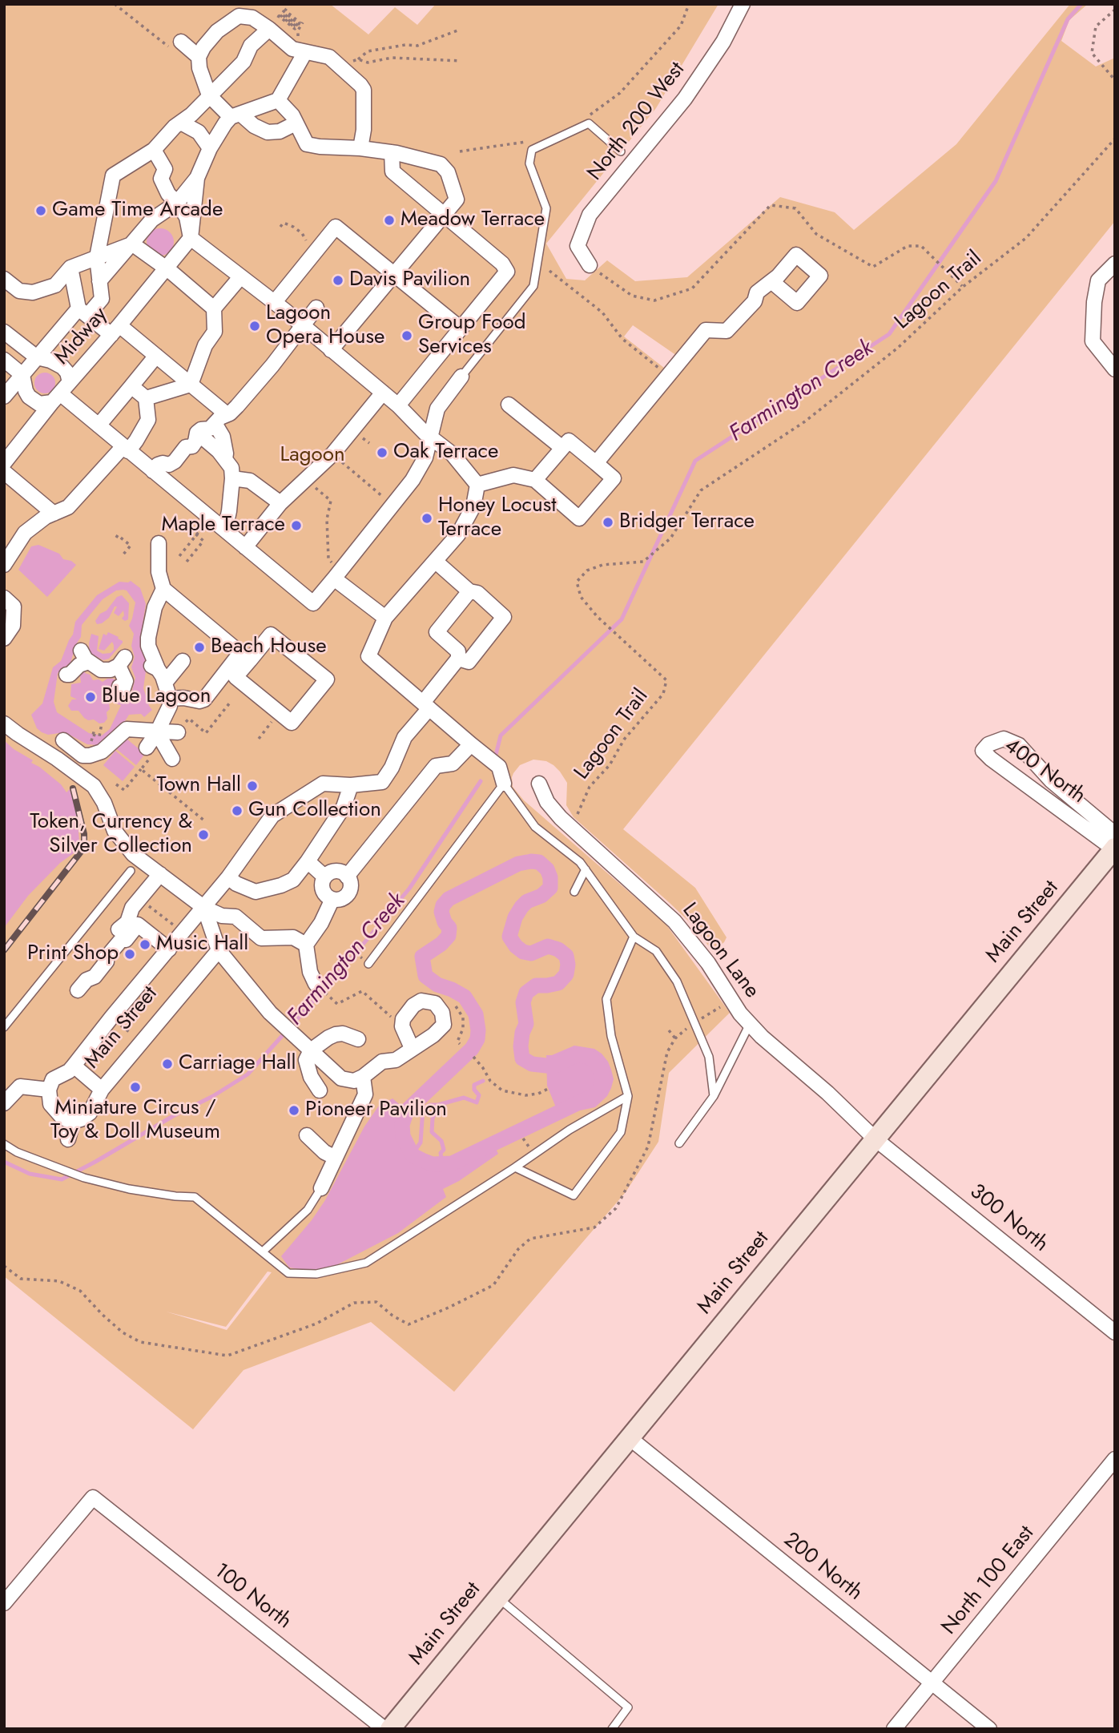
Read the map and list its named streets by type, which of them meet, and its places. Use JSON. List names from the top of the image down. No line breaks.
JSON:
{"streets":{"main road":["Main Street"],"street":["North 200 West","Midway","400 North","Lagoon Lane","300 North","200 North","North 100 East","100 North"],"path":["Lagoon Trail"]},"crossings":[["North 200 West","Lagoon Trail"],["400 North","Main Street"],["Main Street","Lagoon Lane"],["Main Street","300 North"],["Main Street","200 North"],["Lagoon Lane","300 North"],["200 North","North 100 East"]],"water":["Farmington Creek"],"parks":["Lagoon"],"places":["Game Time Arcade","Meadow Terrace","Davis Pavilion","Lagoon Opera House","Group Food Services","Oak Terrace","Honey Locust Terrace","Bridger Terrace","Maple Terrace","Beach House","Blue Lagoon","Town Hall","Gun Collection","Token, Currency & Silver Collection","Music Hall","Print Shop","Carriage Hall","Miniature Circus / Toy & Doll Museum","Pioneer Pavilion"]}
